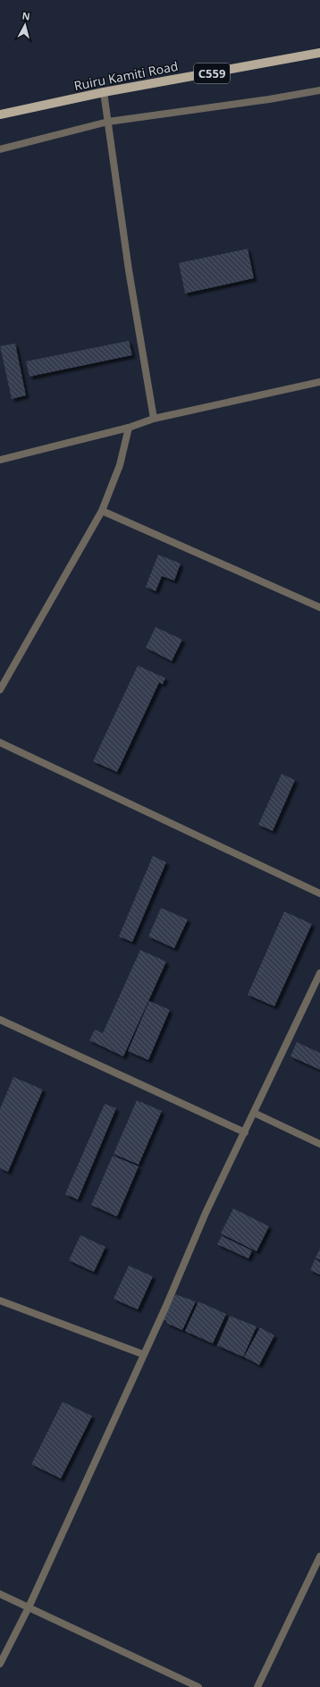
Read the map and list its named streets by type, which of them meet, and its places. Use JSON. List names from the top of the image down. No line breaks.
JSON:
{"streets":{"main road":["C559","Ruiru Kamiti Road"]},"north":"top"}
